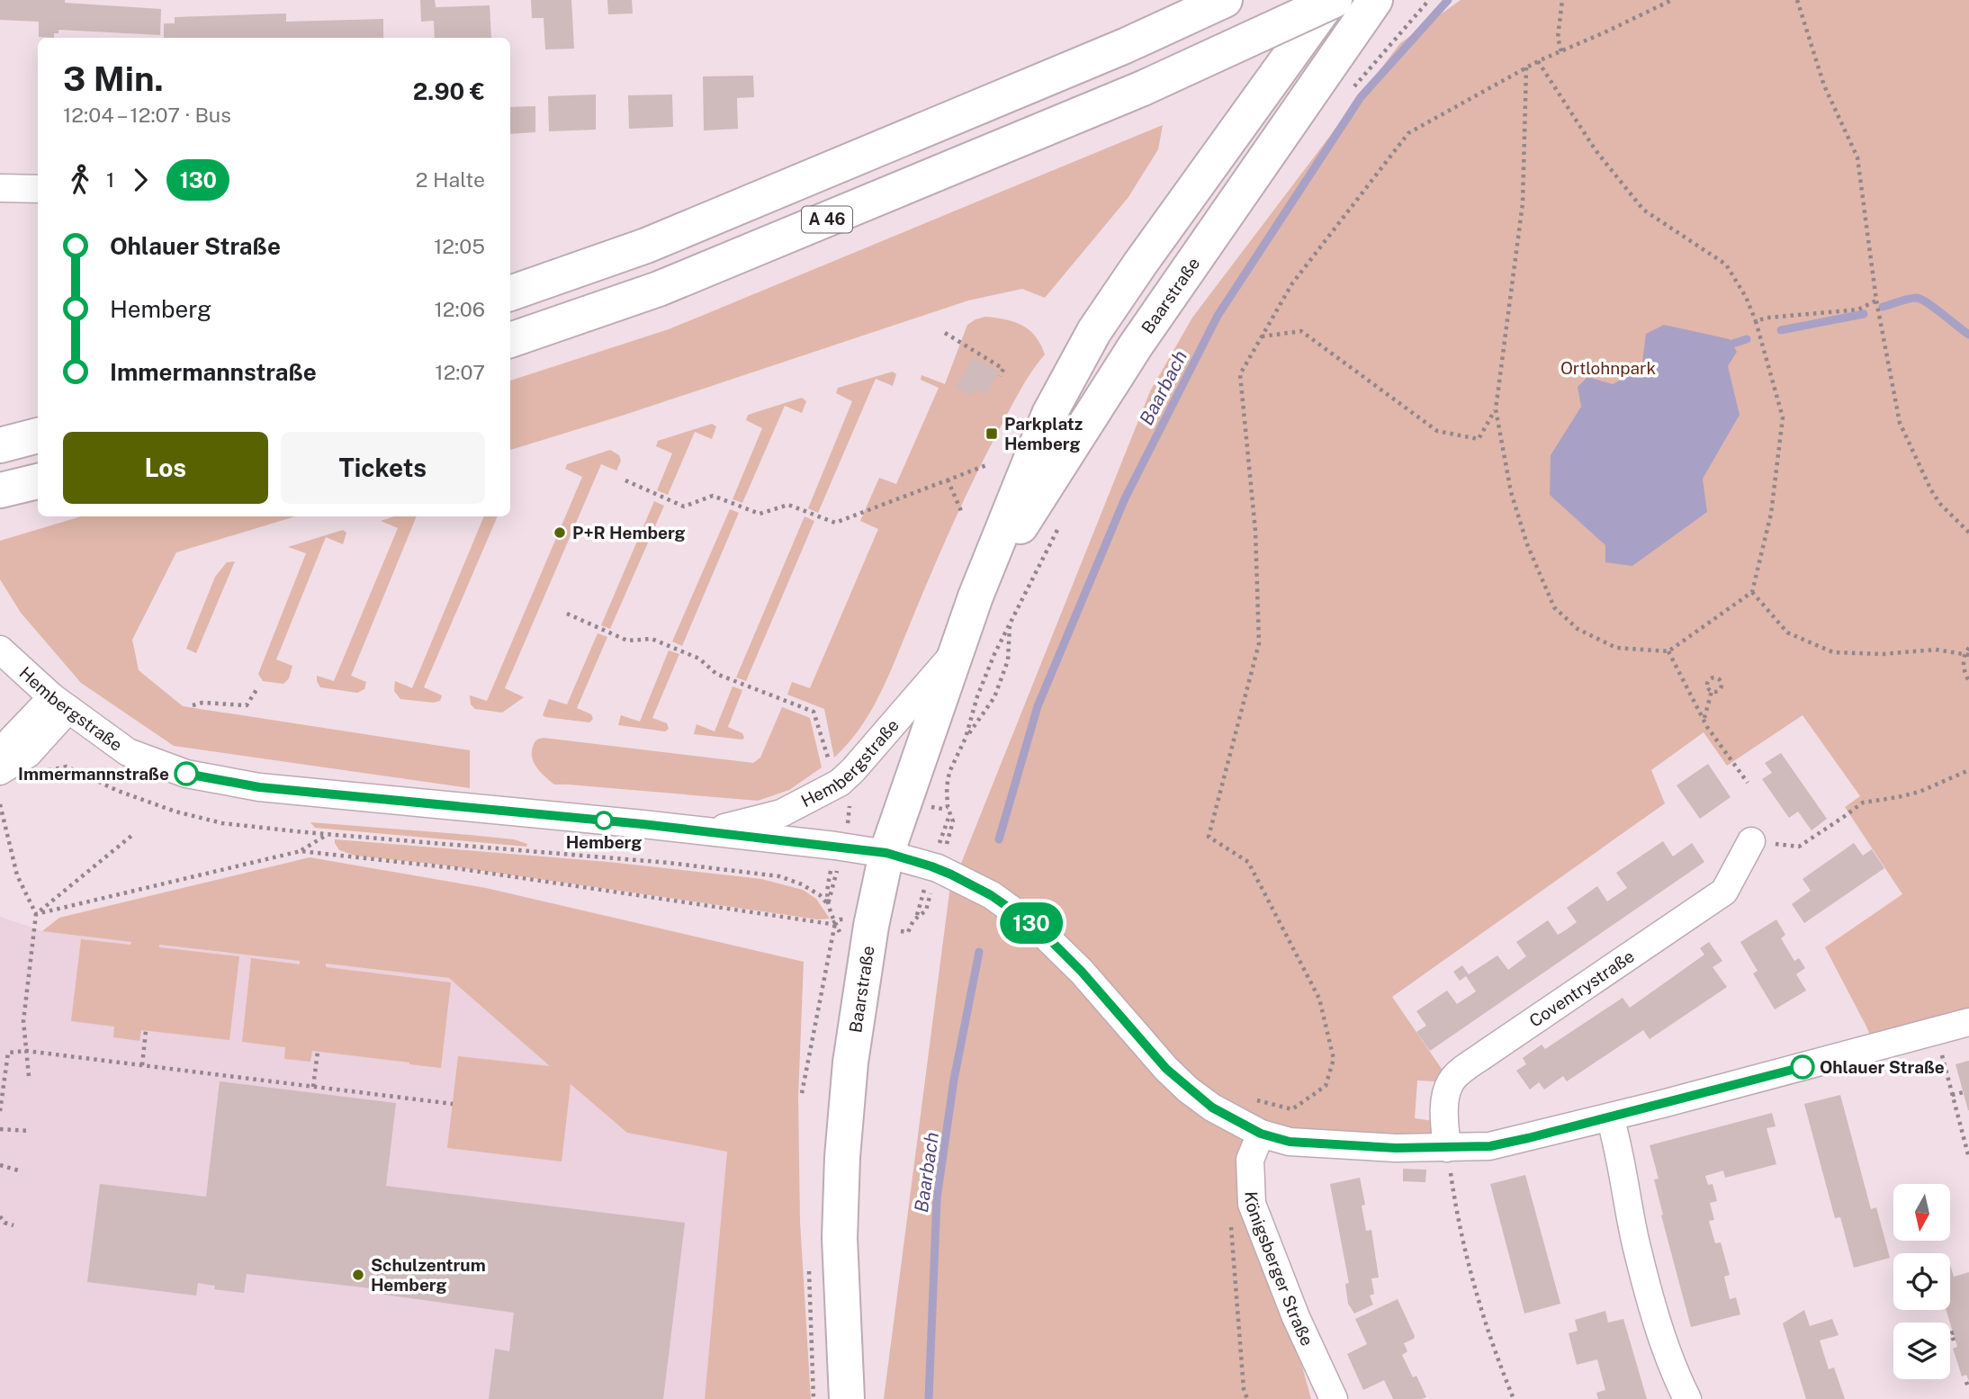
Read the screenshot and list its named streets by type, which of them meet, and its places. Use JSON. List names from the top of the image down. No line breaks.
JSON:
{"streets":{"main road":["A 46","Baarstraße"],"street":["Hembergstraße","Coventrystraße","Königsberger Straße"]},"crossings":[["A 46","Baarstraße"],["Baarstraße","Hembergstraße"],["Hembergstraße","Coventrystraße"],["Hembergstraße","Königsberger Straße"]],"water":["Baarbach"],"parks":["Ortlohnpark"],"places":{"transit":["Parkplatz Hemberg"],"other":["P+R Hemberg","Immermannstraße","Hemberg","Ohlauer Straße","Schulzentrum Hemberg"]},"lines":["bus line 130"],"north":"bottom","page":{"on_map":"130","heading":["3 Min.","12:04 – 12:07 · Bus","2.90 €"],"legs":["1","130","2 Halte"],"list":[{"name":"Ohlauer Straße","value":"12:05"},{"name":"Hemberg","value":"12:06"},{"name":"Immermannstraße","value":"12:07"}],"buttons":["Los","Tickets"]}}
